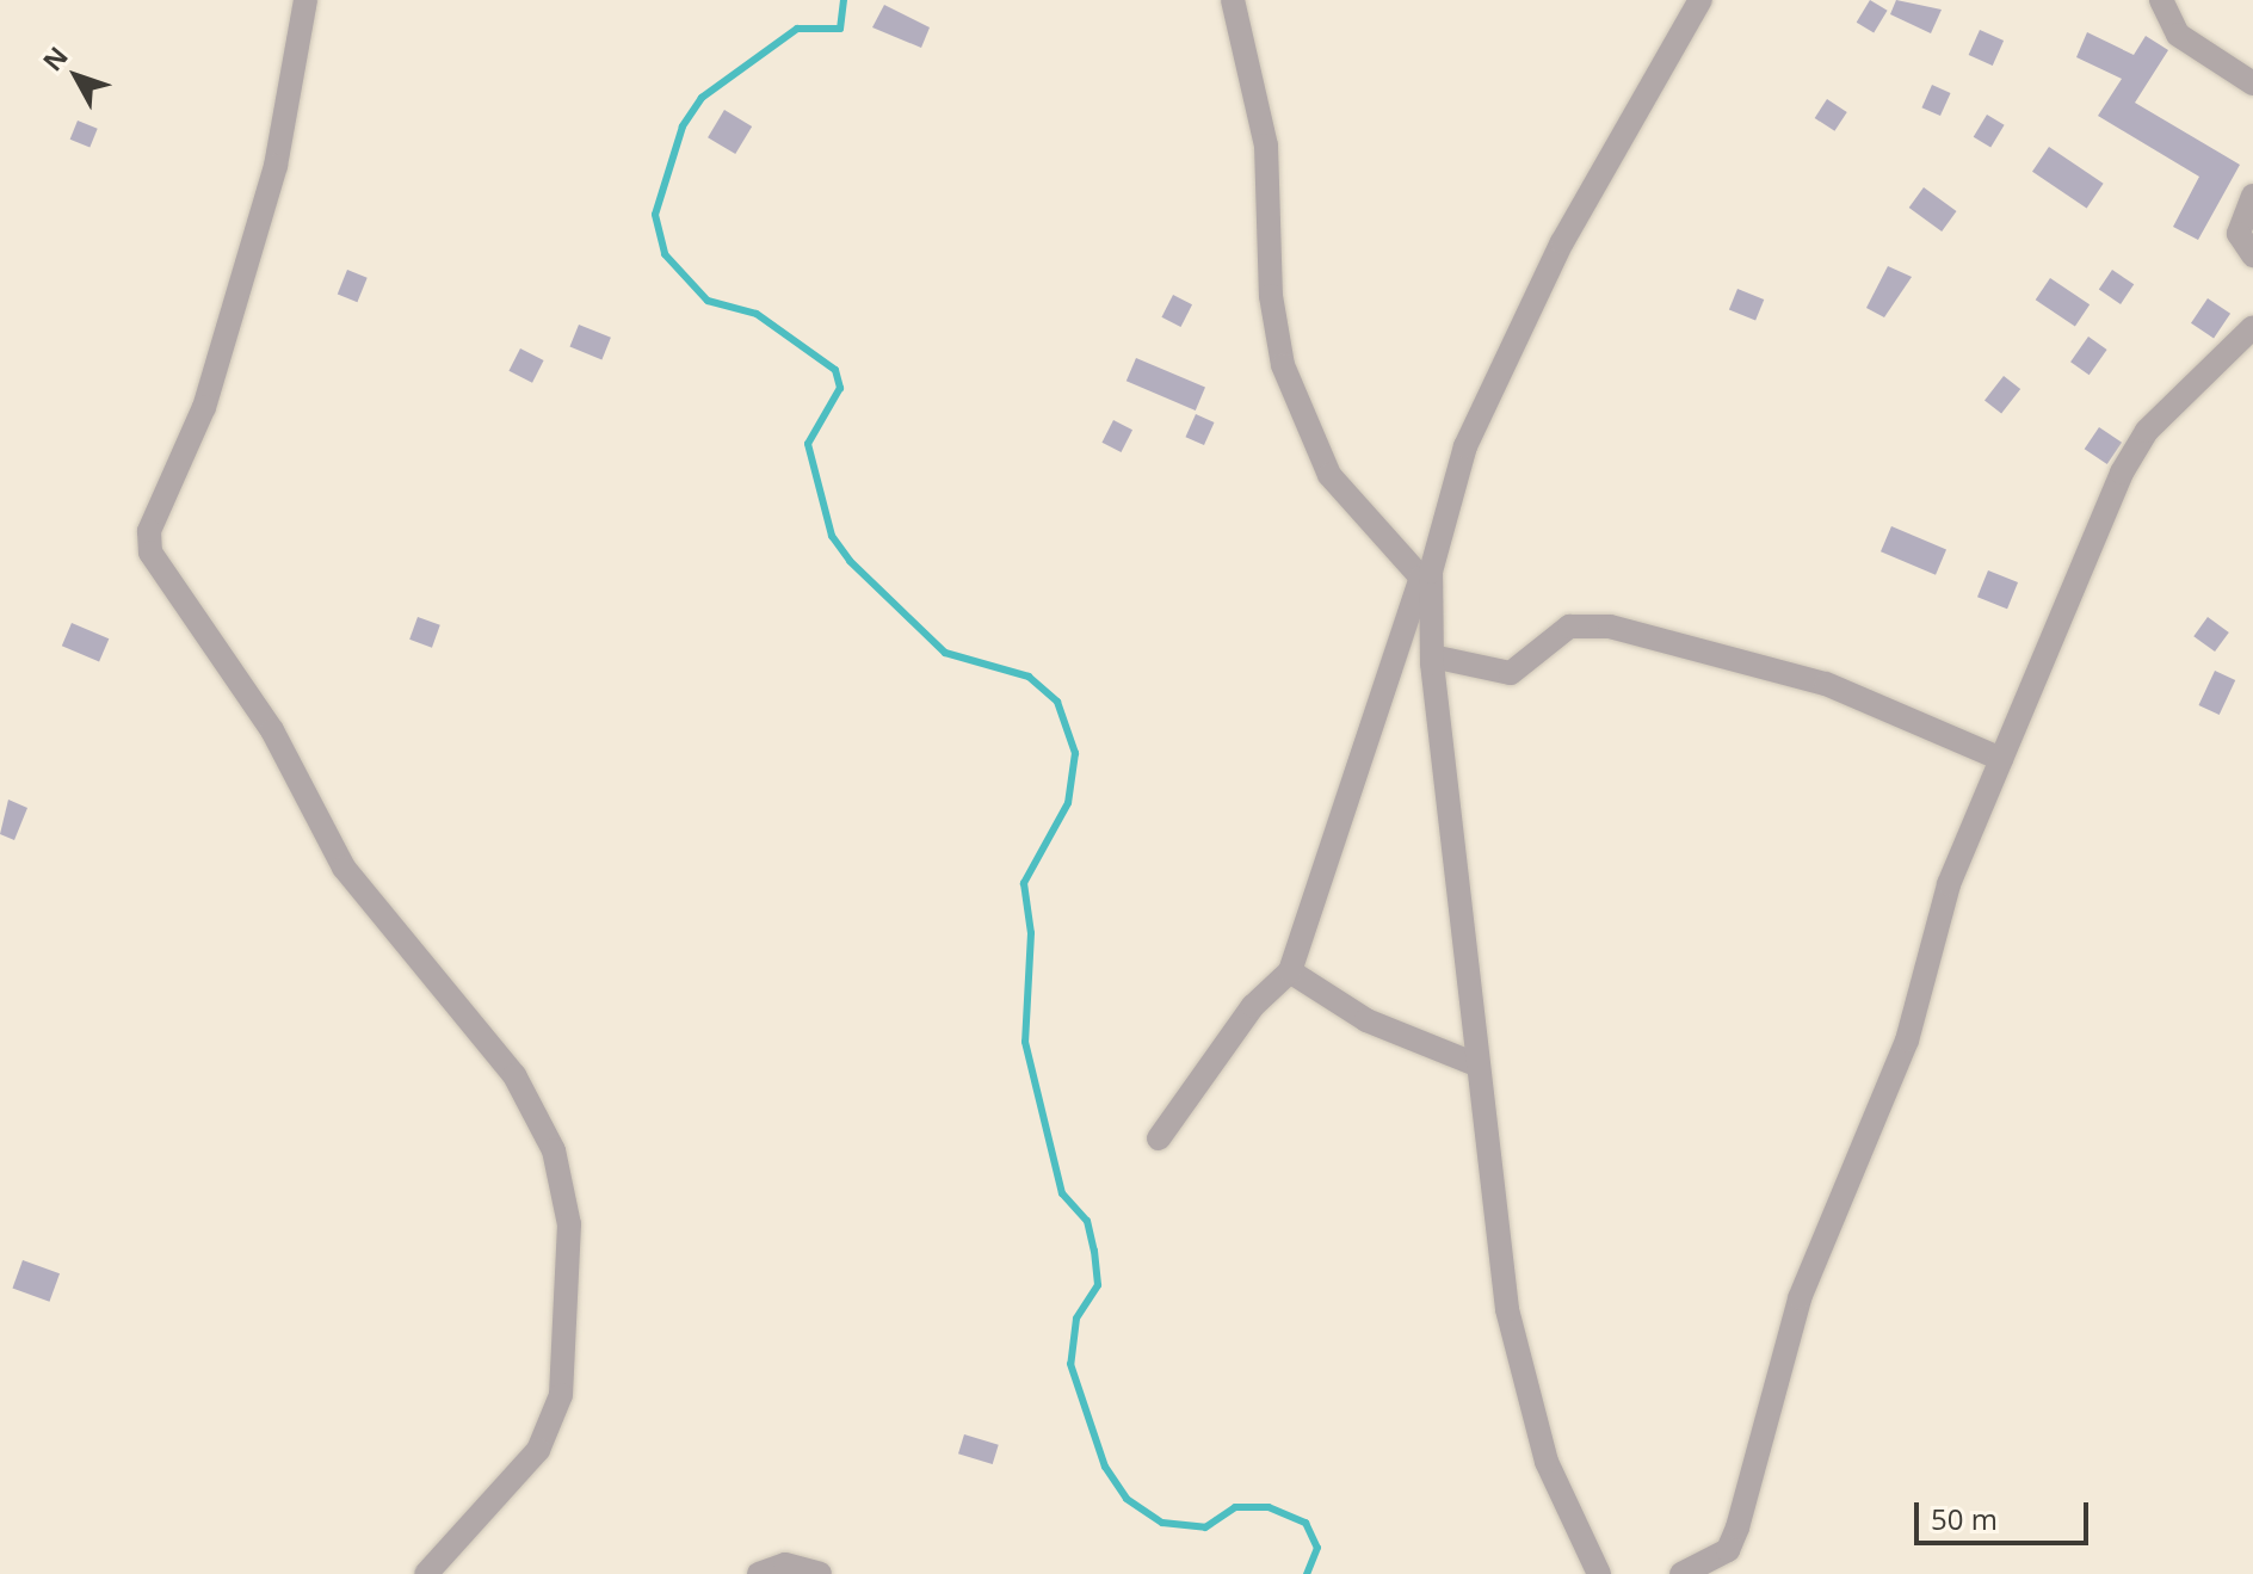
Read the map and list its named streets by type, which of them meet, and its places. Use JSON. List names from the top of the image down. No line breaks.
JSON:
{"scale_bar":"50 m","north":"top left"}
